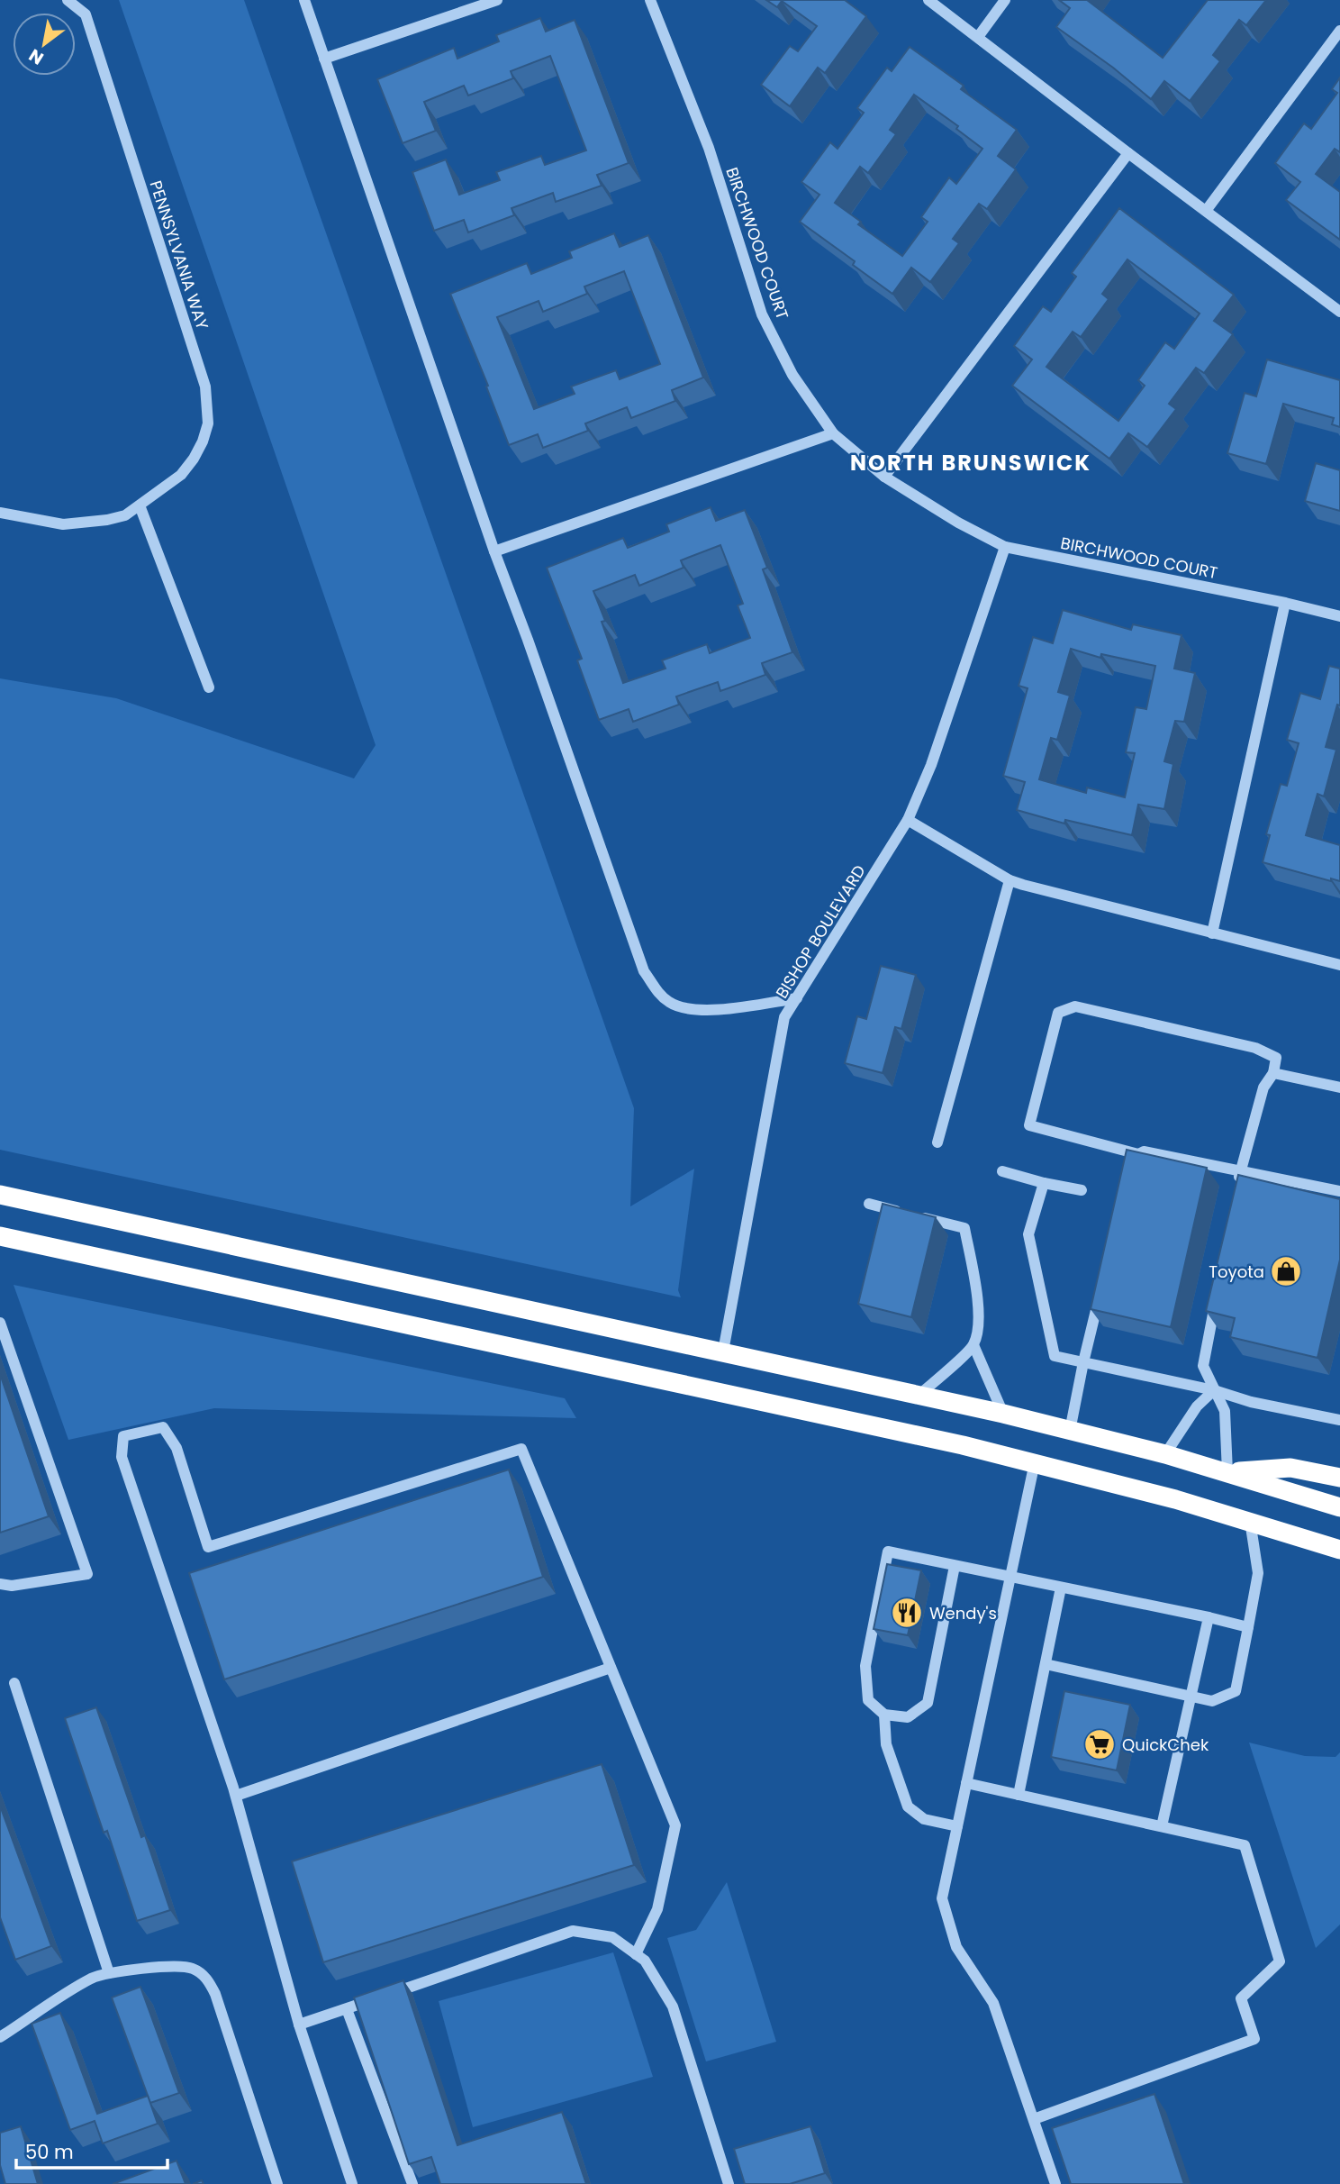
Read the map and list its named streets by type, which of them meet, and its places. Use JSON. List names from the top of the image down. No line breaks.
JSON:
{"streets":{"street":["BIRCHWOOD COURT","PENNSYLVANIA WAY","BISHOP BOULEVARD"]},"crossings":[["BIRCHWOOD COURT","BISHOP BOULEVARD"]],"districts":["NORTH BRUNSWICK"],"places":{"shop":["Toyota"],"restaurant":["Wendy's"],"supermarket":["QuickChek"]},"scale_bar":"50 m","north":"bottom left"}
